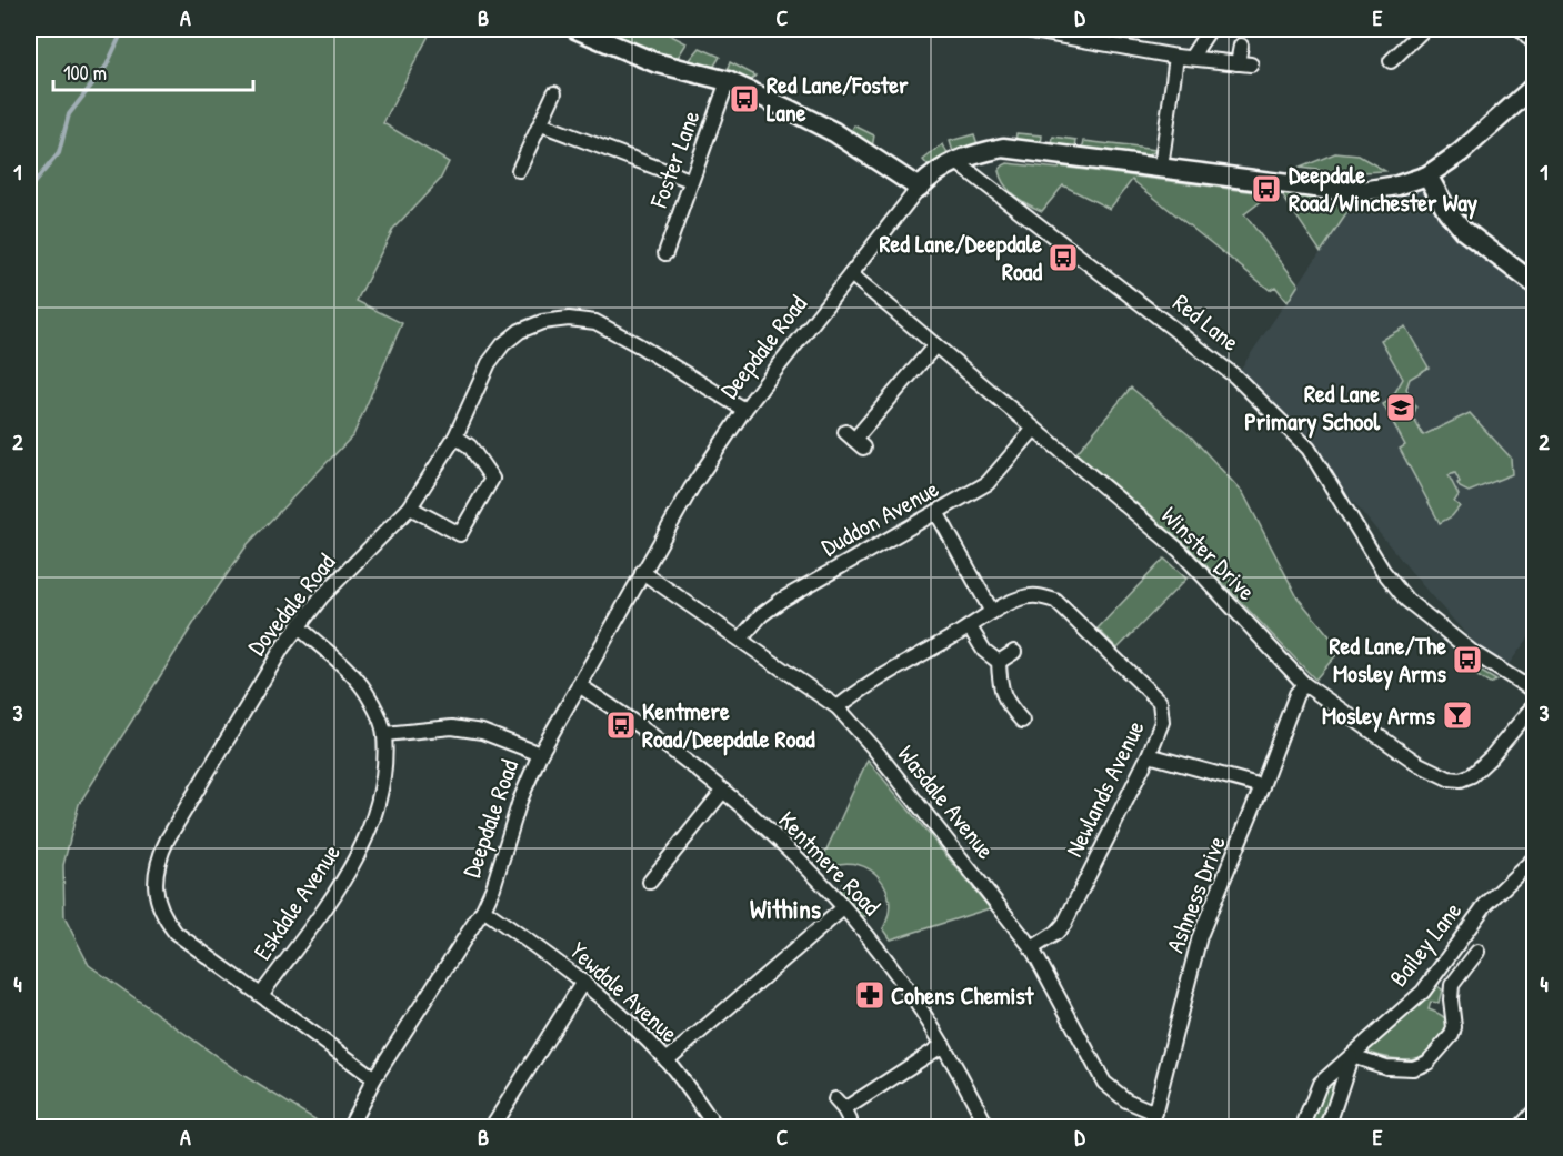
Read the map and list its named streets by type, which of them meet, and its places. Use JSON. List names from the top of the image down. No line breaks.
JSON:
{"streets":{"street":["Foster Lane","Red Lane","Deepdale Road","Duddon Avenue","Winster Drive","Dovedale Road","Newlands Avenue","Wasdale Avenue","Kentmere Road","Ashness Drive","Eskdale Avenue","Bailey Lane","Yewdale Avenue"]},"crossings":[["Red Lane","Deepdale Road"],["Deepdale Road","Winster Drive"],["Deepdale Road","Dovedale Road"],["Deepdale Road","Wasdale Avenue"],["Deepdale Road","Kentmere Road"],["Deepdale Road","Yewdale Avenue"],["Duddon Avenue","Winster Drive"],["Duddon Avenue","Wasdale Avenue"],["Winster Drive","Ashness Drive"],["Dovedale Road","Eskdale Avenue"],["Newlands Avenue","Wasdale Avenue"],["Wasdale Avenue","Ashness Drive"]],"districts":["Withins"],"places":{"bus stop":["Red Lane/Foster Lane","Deepdale Road/Winchester Way","Red Lane/Deepdale Road","Red Lane/The Mosley Arms","Kentmere Road/Deepdale Road"],"school or university":["Red Lane Primary School"],"bar":["Mosley Arms"],"pharmacy":["Cohens Chemist"]},"scale_bar":"100 m","grid":{"columns":["A","B","C","D","E"],"rows":["1","2","3","4"]}}
